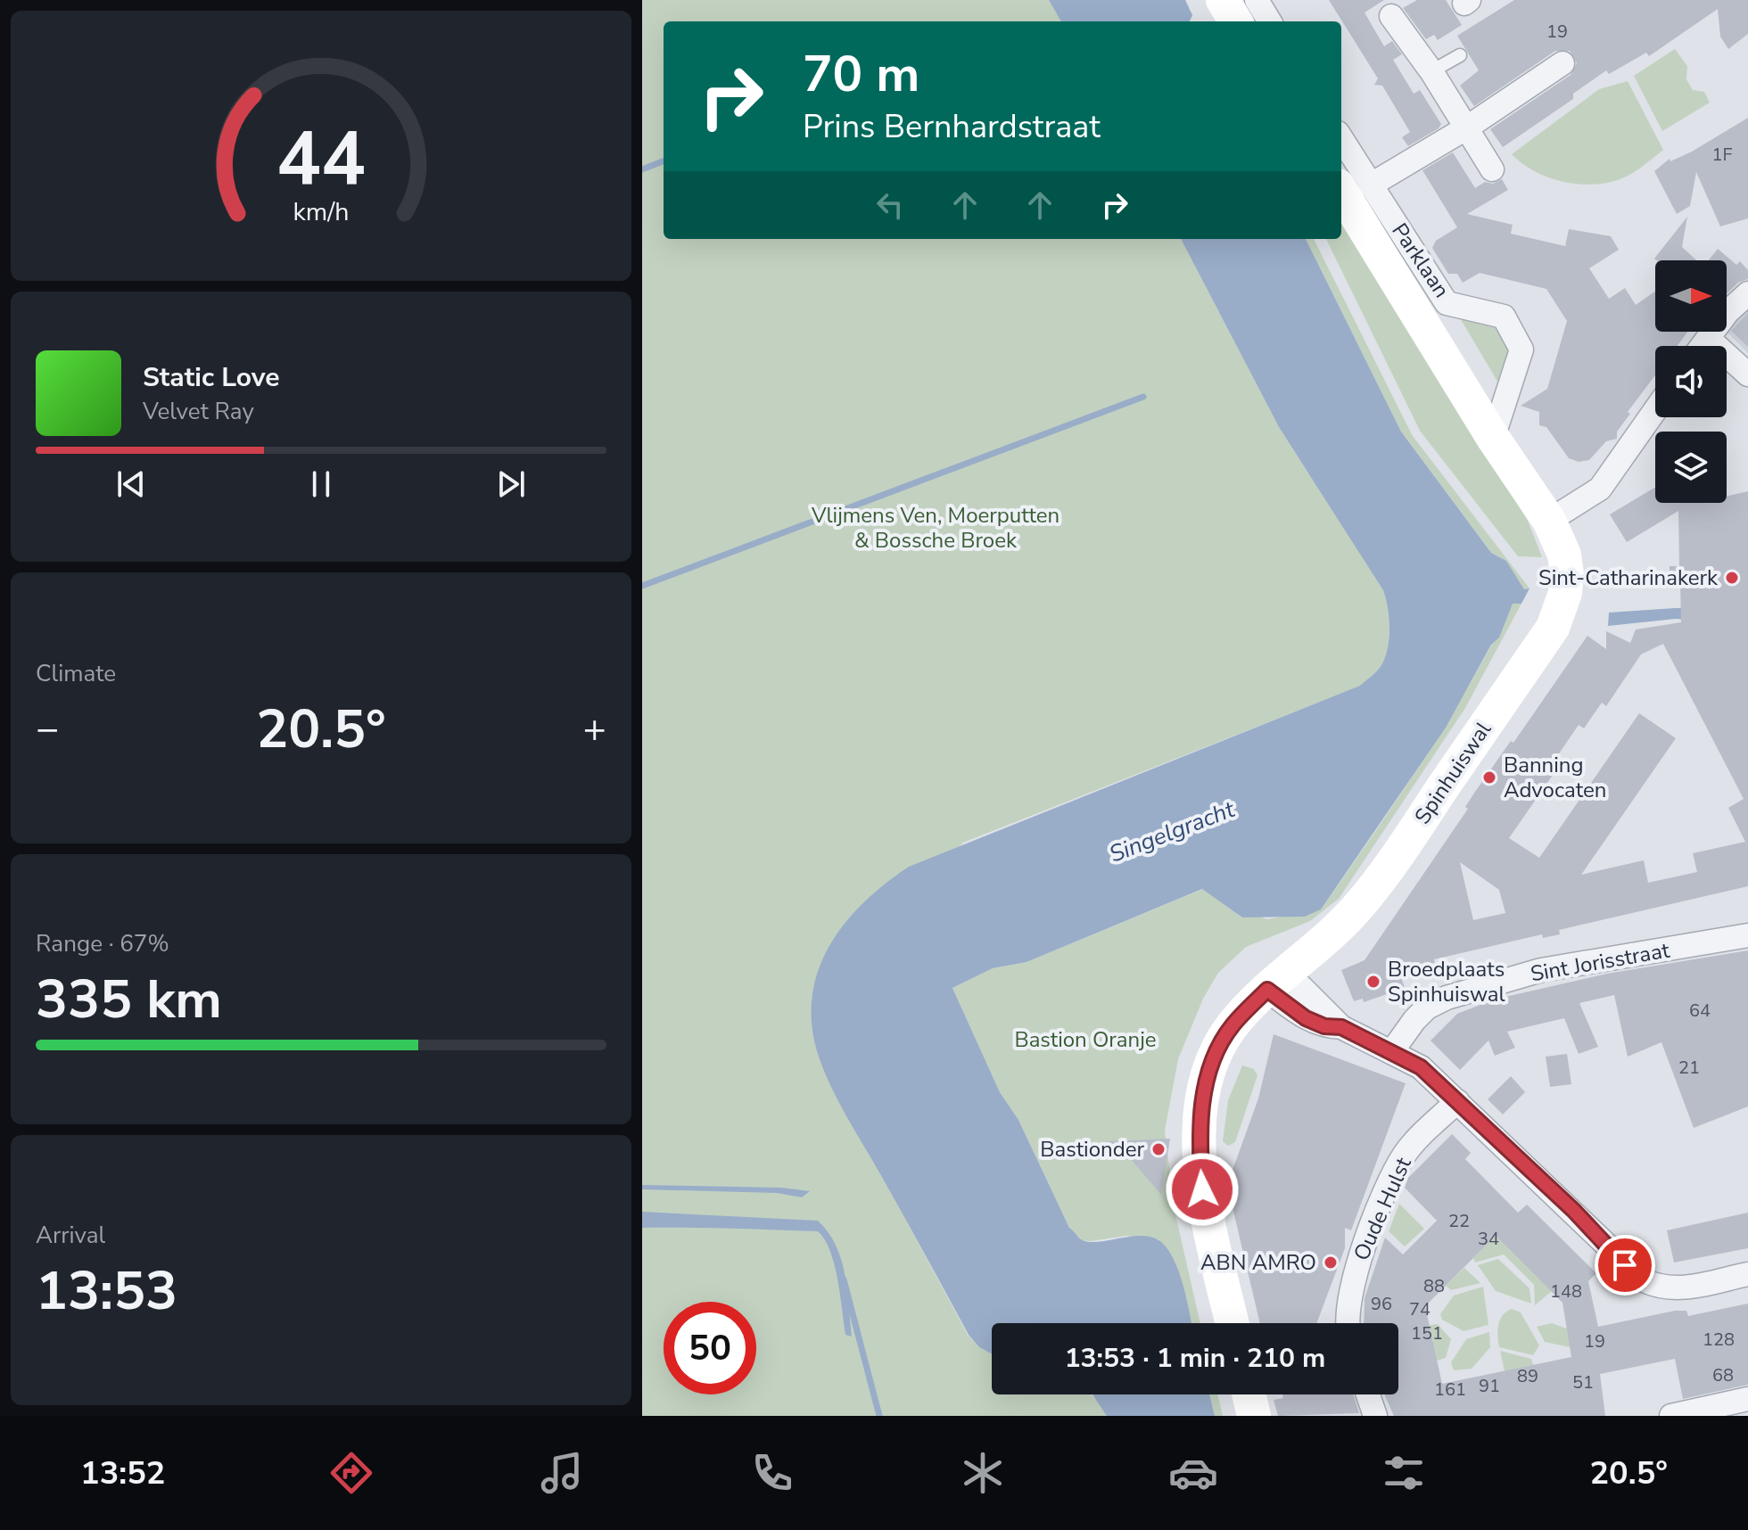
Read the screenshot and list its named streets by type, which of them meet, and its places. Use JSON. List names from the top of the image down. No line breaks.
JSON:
{"streets":{"main road":["Parklaan","Spinhuiswal"],"street":["Sint Jorisstraat","Oude Hulst"]},"crossings":[["Parklaan","Spinhuiswal"]],"water":["Singelgracht"],"parks":["Vlijmens Ven, Moerputten & Bossche Broek","Bastion Oranje"],"places":["Sint-Catharinakerk","Banning Advocaten","Broedplaats Spinhuiswal","Bastionder","ABN AMRO"],"house_numbers":["19","1F","64","21","22","34","88","148","96","74","151","128","19","68","89","51","91","161"],"north":"right","page":{"turn":["70 m","Prins Bernhardstraat"],"song":["Static Love","Velvet Ray"],"tile":["Climate",["Range · 67%","335 km"],["Arrival","13:53"]],"heat":["−","20.5°","+"],"limit":"50","trip":"13:53 · 1 min · 210 m","tabs":["13:52","20.5°"],"gauge":["44","km/h"]}}
